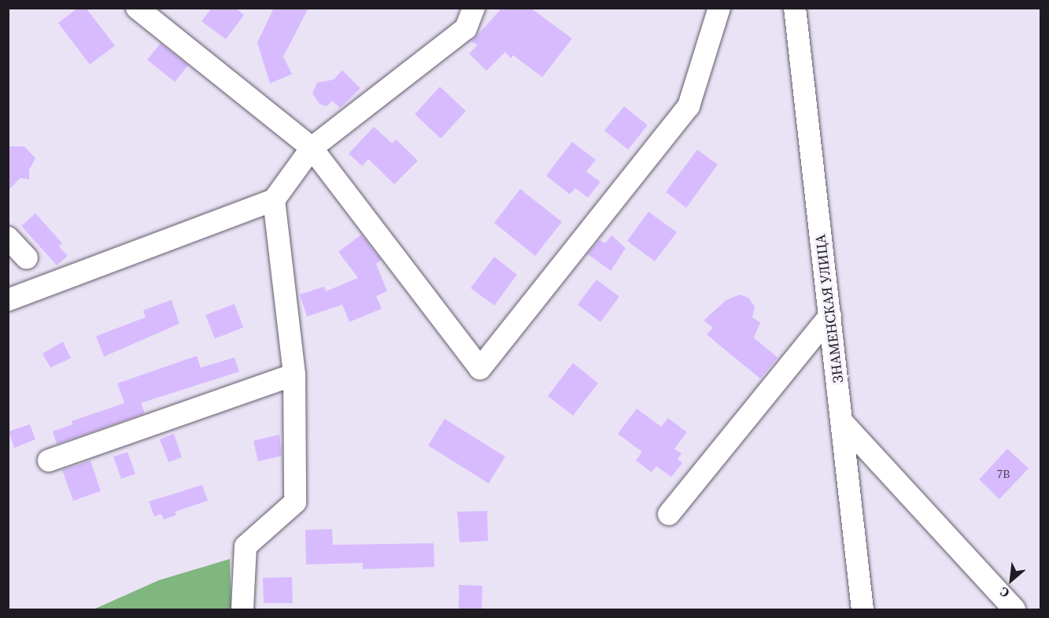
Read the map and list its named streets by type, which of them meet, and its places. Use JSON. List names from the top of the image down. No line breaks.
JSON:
{"streets":{"street":["ЗНАМЕНСКАЯ УЛИЦА"]},"house_numbers":["7В"],"north":"bottom left"}
